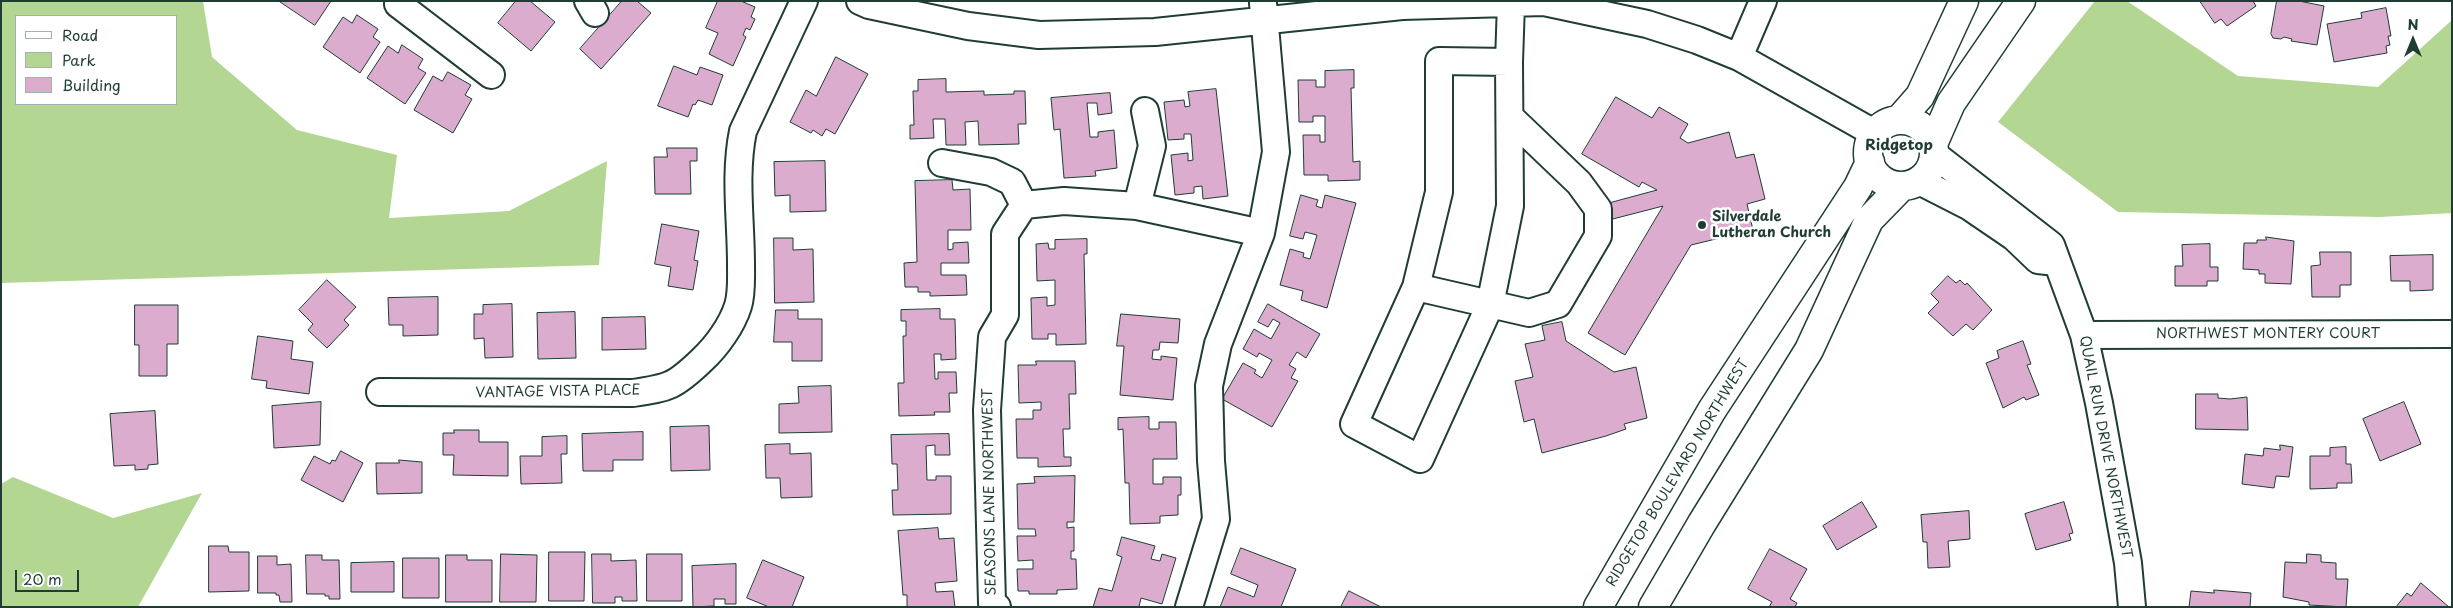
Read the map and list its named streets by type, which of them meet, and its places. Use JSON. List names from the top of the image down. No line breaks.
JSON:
{"streets":{"main road":["RIDGETOP BOULEVARD NORTHWEST"],"street":["NORTHWEST MONTERY COURT","VANTAGE VISTA PLACE","QUAIL RUN DRIVE NORTHWEST","SEASONS LANE NORTHWEST"]},"crossings":[["NORTHWEST MONTERY COURT","QUAIL RUN DRIVE NORTHWEST"],["QUAIL RUN DRIVE NORTHWEST","RIDGETOP BOULEVARD NORTHWEST"]],"districts":["Ridgetop"],"places":["Silverdale Lutheran Church"],"legend":["Road","Park","Building"],"scale_bar":"20 m","north":"top"}
